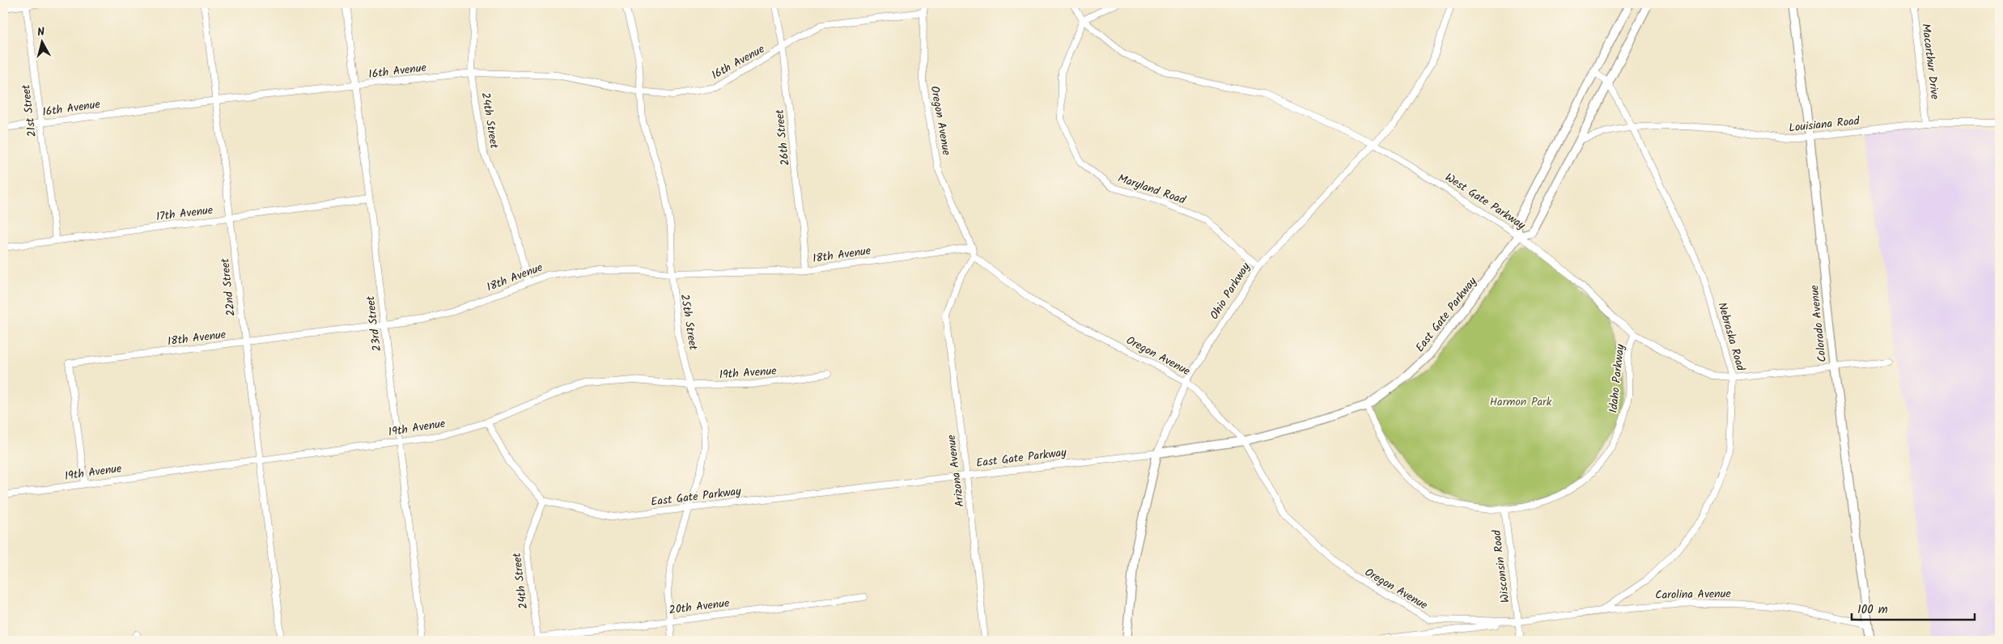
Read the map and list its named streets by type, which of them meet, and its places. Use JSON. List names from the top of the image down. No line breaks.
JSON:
{"streets":{"street":["Macarthur Drive","16th Avenue","21st Street","24th Street","Oregon Avenue","Louisiana Road","26th Street","Maryland Road","West Gate Parkway","17th Avenue","18th Avenue","22nd Street","Ohio Parkway","East Gate Parkway","25th Street","23rd Street","Colorado Avenue","Nebraska Road","19th Avenue","Idaho Parkway","Arizona Avenue","Wisconsin Road","Carolina Avenue","20th Avenue"]},"crossings":[["Macarthur Drive","Louisiana Road"],["16th Avenue","21st Street"],["16th Avenue","24th Street"],["16th Avenue","Oregon Avenue"],["16th Avenue","26th Street"],["16th Avenue","22nd Street"],["16th Avenue","25th Street"],["16th Avenue","23rd Street"],["21st Street","17th Avenue"],["24th Street","18th Avenue"],["24th Street","East Gate Parkway"],["24th Street","20th Avenue"],["Oregon Avenue","18th Avenue"],["Oregon Avenue","Ohio Parkway"],["Oregon Avenue","East Gate Parkway"],["Oregon Avenue","Arizona Avenue"],["Oregon Avenue","Wisconsin Road"],["Oregon Avenue","Carolina Avenue"],["Louisiana Road","East Gate Parkway"],["Louisiana Road","Colorado Avenue"],["Louisiana Road","Nebraska Road"],["26th Street","18th Avenue"],["Maryland Road","West Gate Parkway"],["Maryland Road","Ohio Parkway"],["West Gate Parkway","Ohio Parkway"],["West Gate Parkway","East Gate Parkway"],["West Gate Parkway","Colorado Avenue"],["West Gate Parkway","Nebraska Road"],["West Gate Parkway","Idaho Parkway"],["17th Avenue","22nd Street"],["17th Avenue","23rd Street"],["18th Avenue","22nd Street"],["18th Avenue","25th Street"],["18th Avenue","23rd Street"],["18th Avenue","19th Avenue"],["22nd Street","19th Avenue"],["Ohio Parkway","East Gate Parkway"],["East Gate Parkway","25th Street"],["East Gate Parkway","Nebraska Road"],["East Gate Parkway","Idaho Parkway"],["East Gate Parkway","Arizona Avenue"],["25th Street","19th Avenue"],["25th Street","20th Avenue"],["23rd Street","19th Avenue"],["Colorado Avenue","Carolina Avenue"],["Nebraska Road","Carolina Avenue"],["Idaho Parkway","Wisconsin Road"],["Wisconsin Road","Carolina Avenue"]],"parks":["Harmon Park"],"scale_bar":"100 m","north":"top"}
